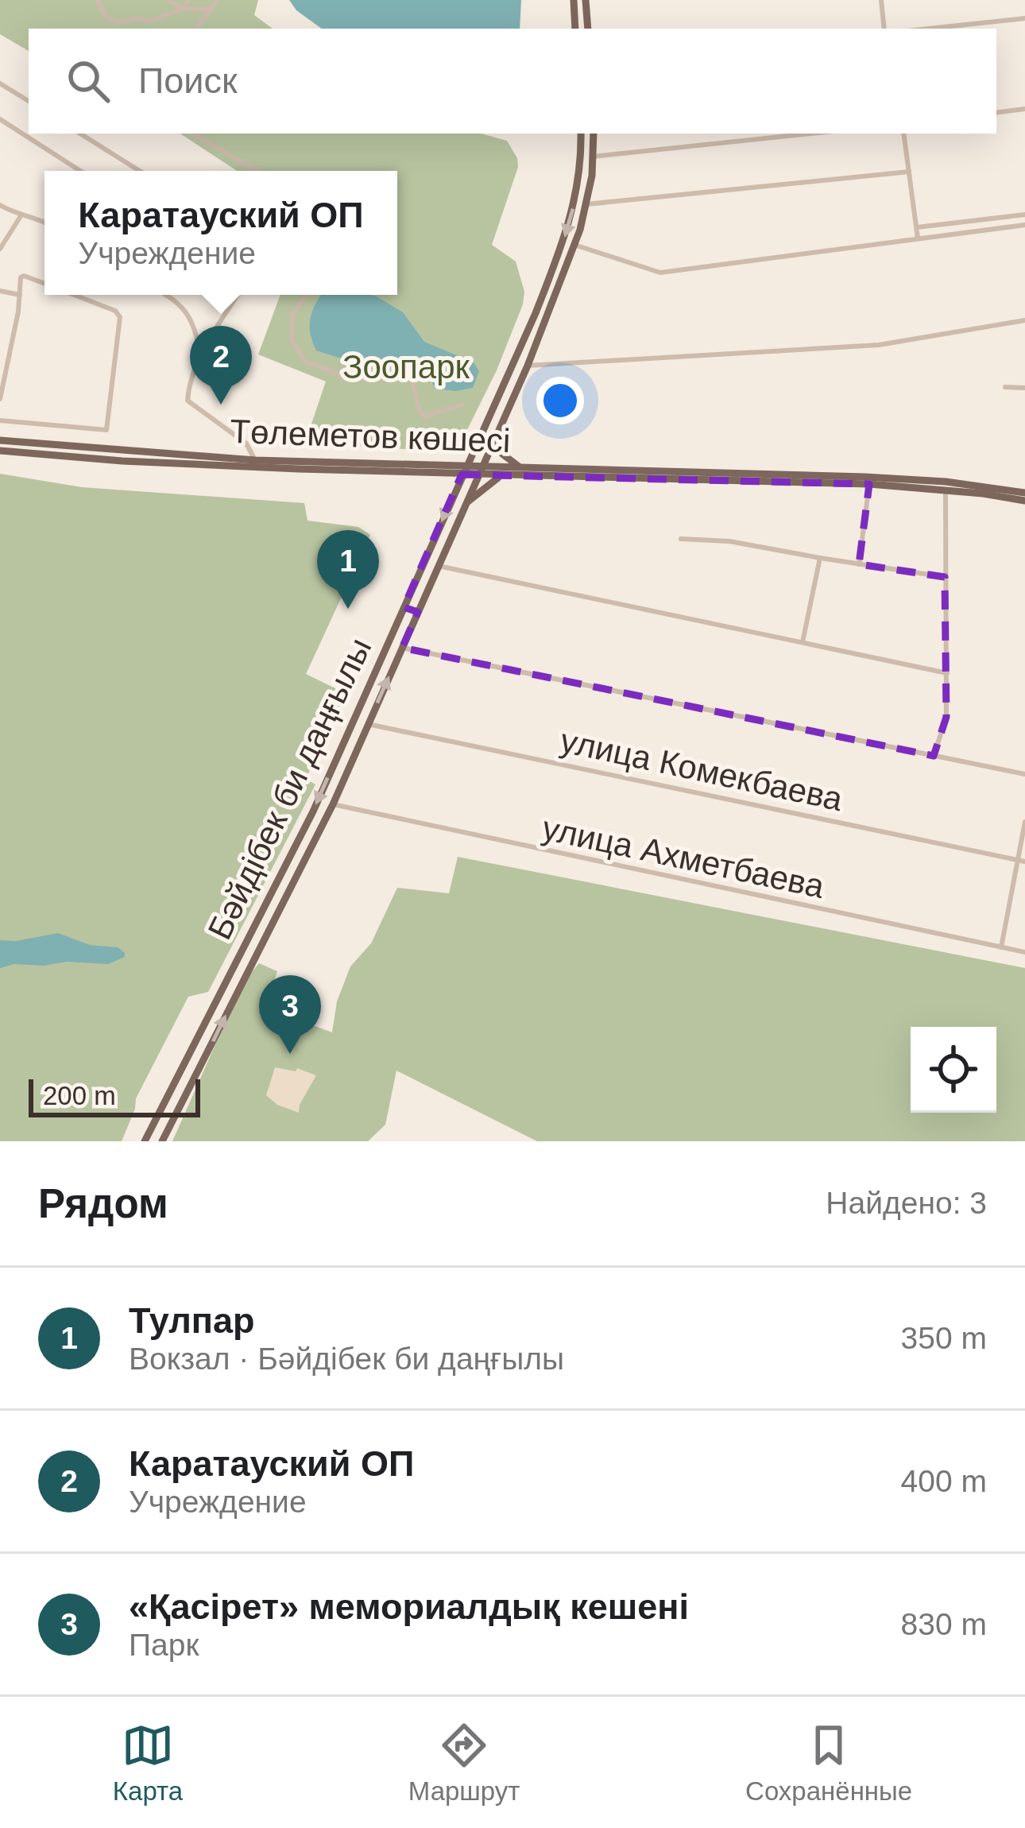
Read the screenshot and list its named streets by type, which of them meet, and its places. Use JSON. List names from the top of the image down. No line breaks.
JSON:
{"streets":{"main road":["Төлеметов көшесі","Бәйдібек би даңғылы"],"street":["улица Комекбаева","улица Ахметбаева"]},"crossings":[["Төлеметов көшесі","Бәйдібек би даңғылы"],["улица Комекбаева","Бәйдібек би даңғылы"],["Бәйдібек би даңғылы","улица Ахметбаева"]],"parks":["Зоопарк"],"scale_bar":"200 m","page":{"search":"Поиск","popup":["Каратауский ОП","Учреждение"],"pins":["2","1","3"],"scale":"200 m","heading":["Рядом","Найдено: 3"],"list":[{"mark":"1","name":"Тулпар","note":"Вокзал · Бәйдібек би даңғылы","value":"350 m"},{"mark":"2","name":"Каратауский ОП","note":"Учреждение","value":"400 m"},{"mark":"3","name":"«Қасірет» мемориалдық кешені","note":"Парк","value":"830 m"}],"nav":["Карта","Маршрут","Сохранённые"]}}
